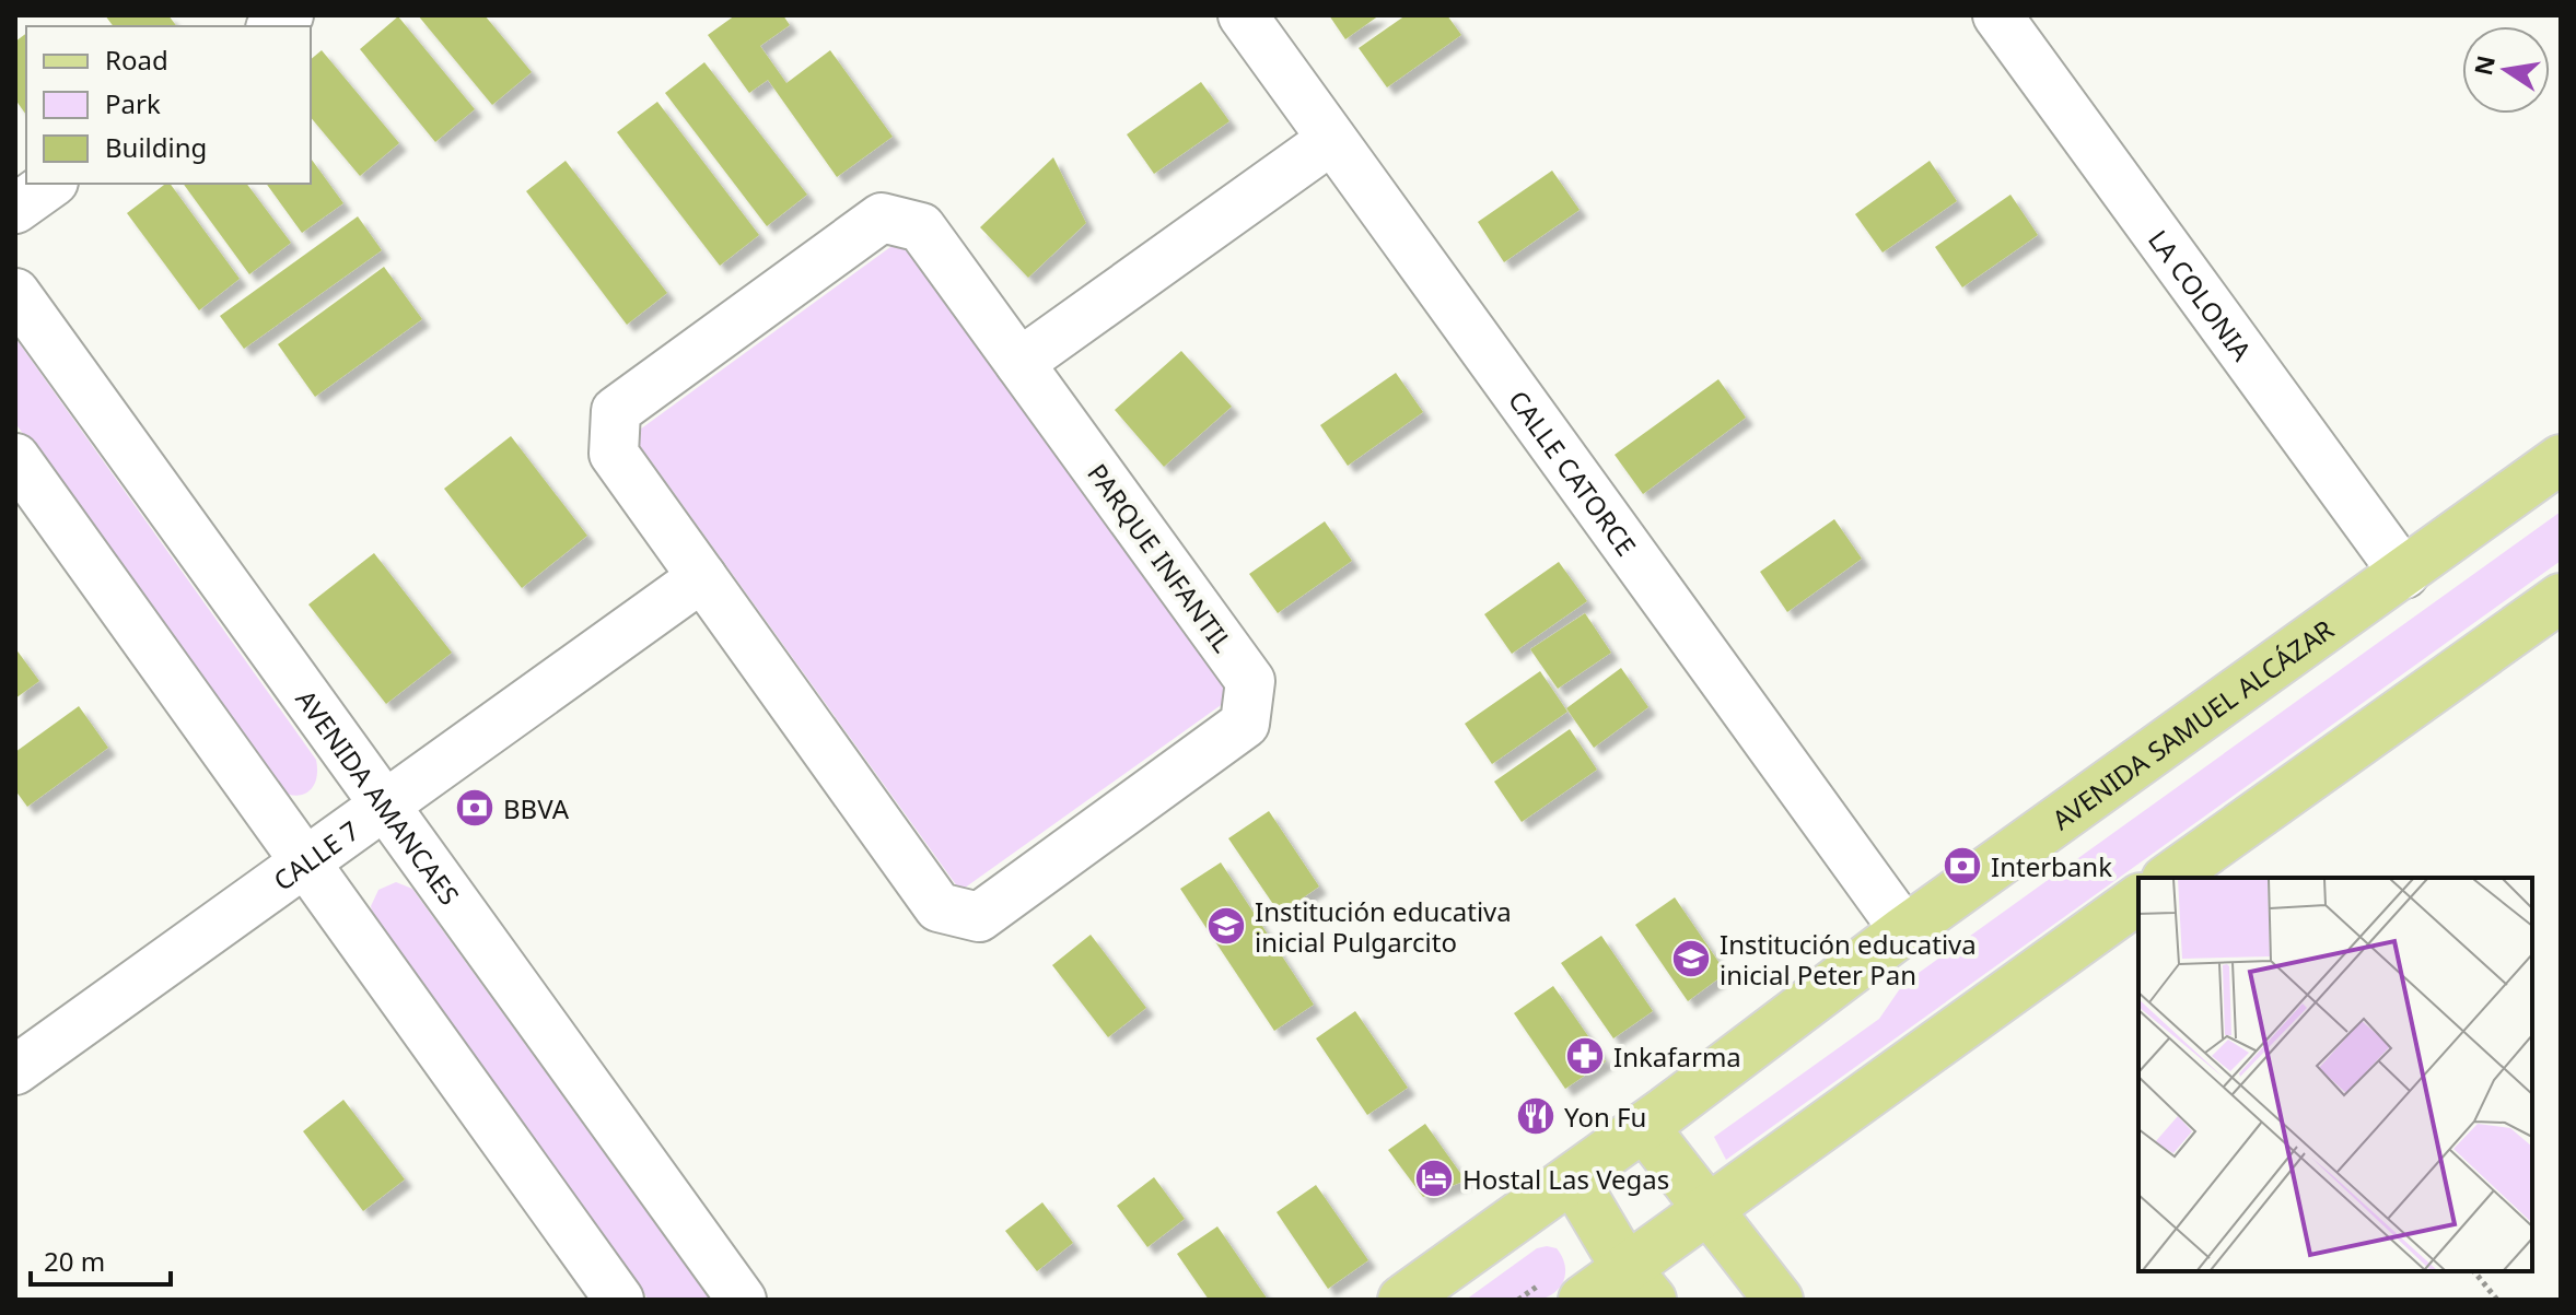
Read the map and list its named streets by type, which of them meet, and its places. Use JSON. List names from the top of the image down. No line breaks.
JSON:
{"streets":{"main road":["AVENIDA SAMUEL ALCÁZAR"],"street":["LA COLONIA","CALLE CATORCE","PARQUE INFANTIL","AVENIDA AMANCAES","CALLE 7"]},"crossings":[["LA COLONIA","AVENIDA SAMUEL ALCÁZAR"],["CALLE CATORCE","AVENIDA SAMUEL ALCÁZAR"],["PARQUE INFANTIL","CALLE 7"],["AVENIDA AMANCAES","CALLE 7"]],"places":{"bank":["BBVA","Interbank"],"school or university":["Institución educativa inicial Pulgarcito","Institución educativa inicial Peter Pan"],"pharmacy":["Inkafarma"],"restaurant":["Yon Fu"],"hotel":["Hostal Las Vegas"]},"legend":["Road","Park","Building"],"scale_bar":"20 m","north":"left"}
